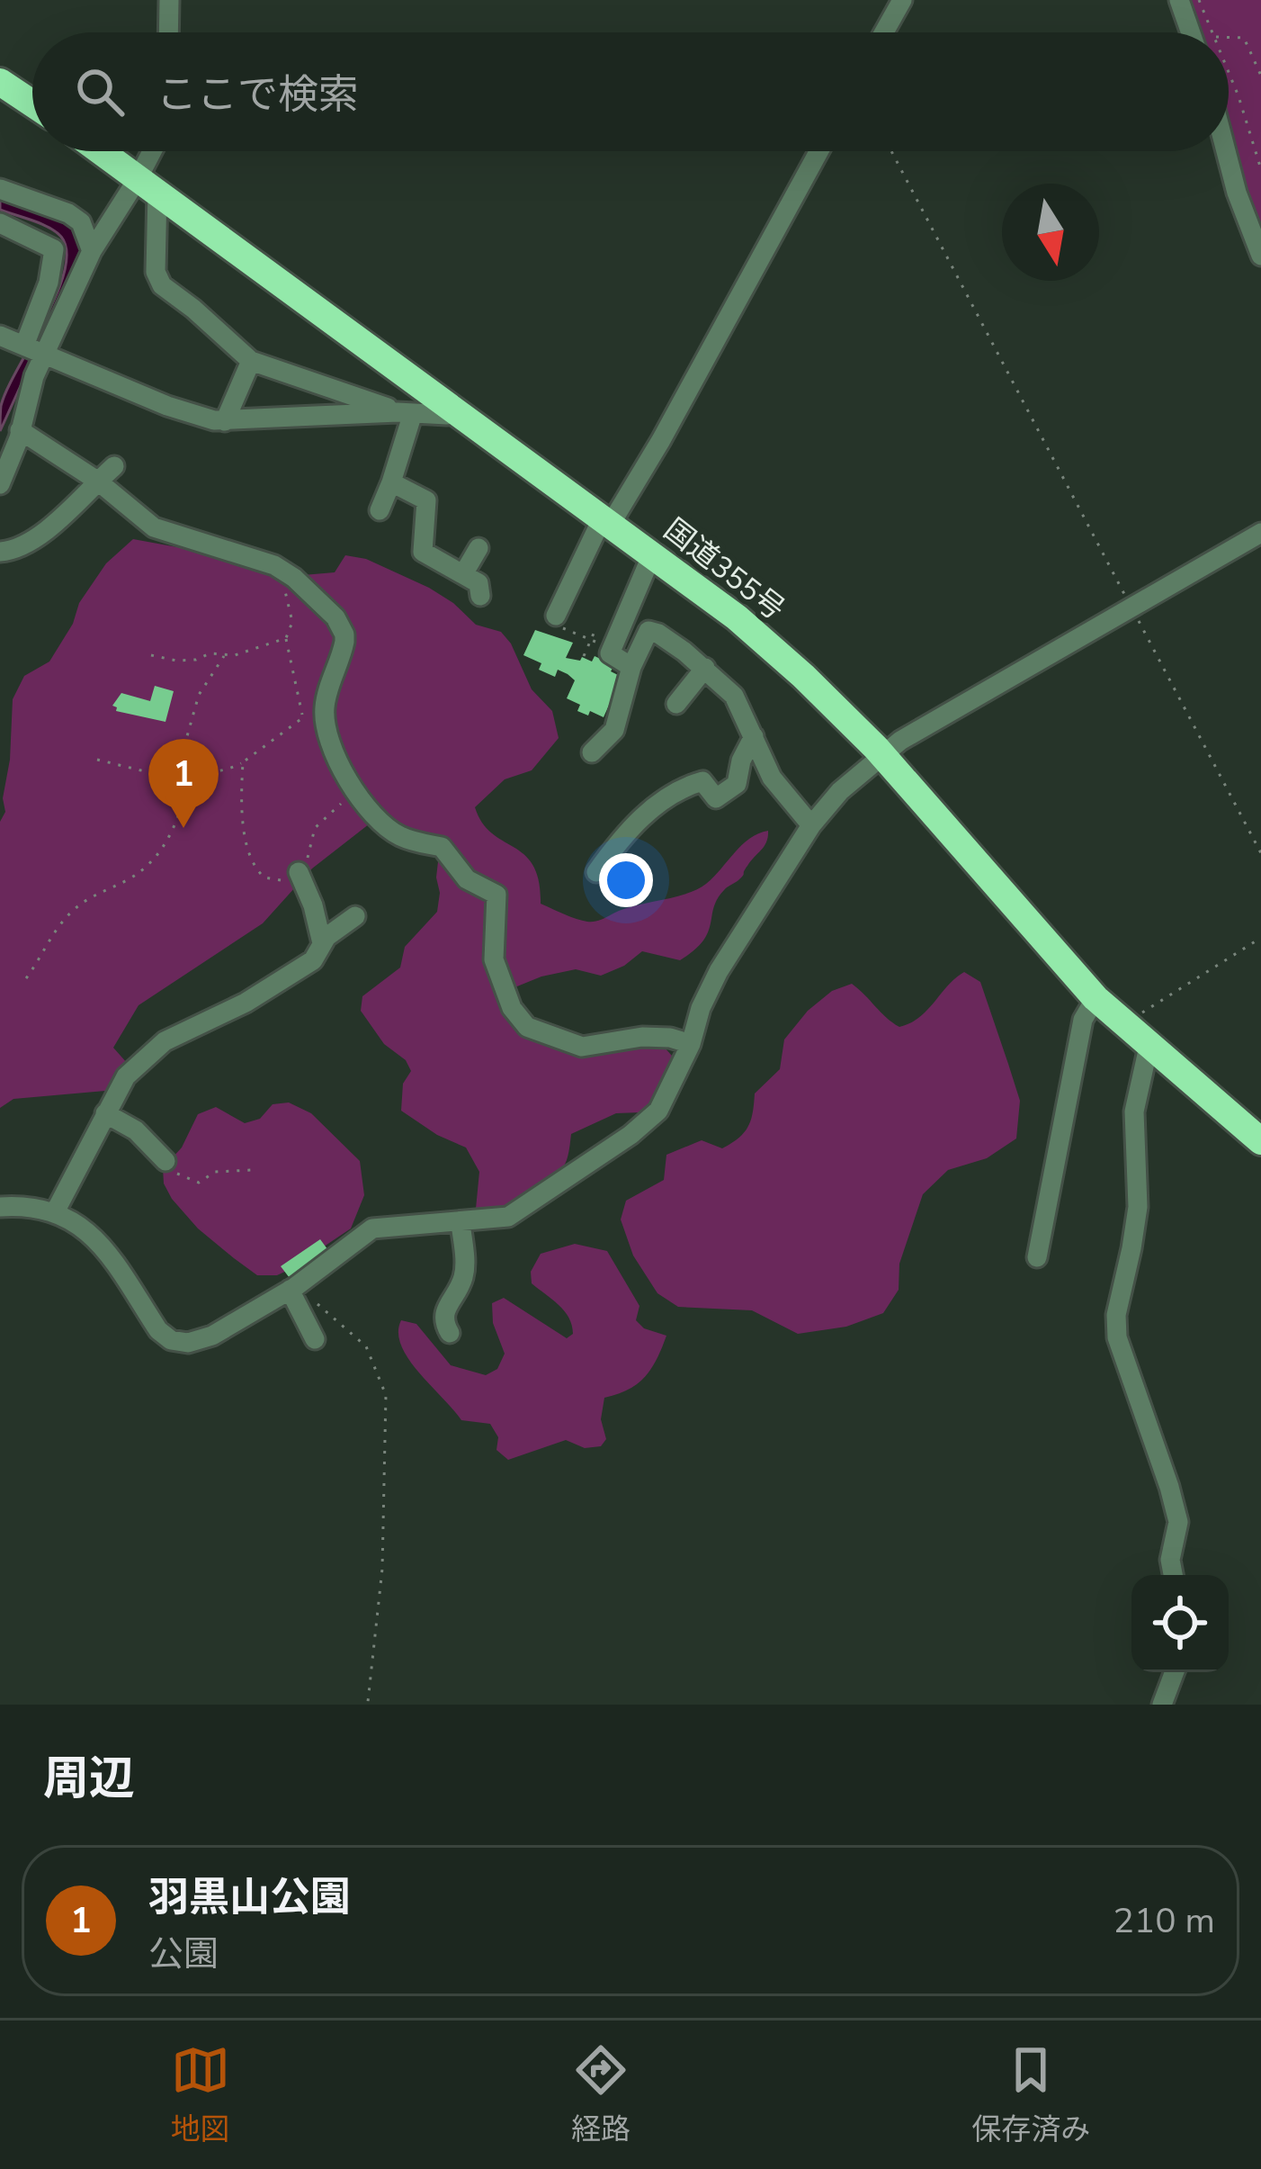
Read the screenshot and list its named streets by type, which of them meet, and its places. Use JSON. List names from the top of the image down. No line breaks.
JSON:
{"streets":{"highway":["国道355号"]},"north":"bottom","page":{"search":"ここで検索","pins":"1","heading":"周辺","list":[{"mark":"1","name":"羽黒山公園","note":"公園","value":"210 m"}],"nav":["地図","経路","保存済み"]}}
